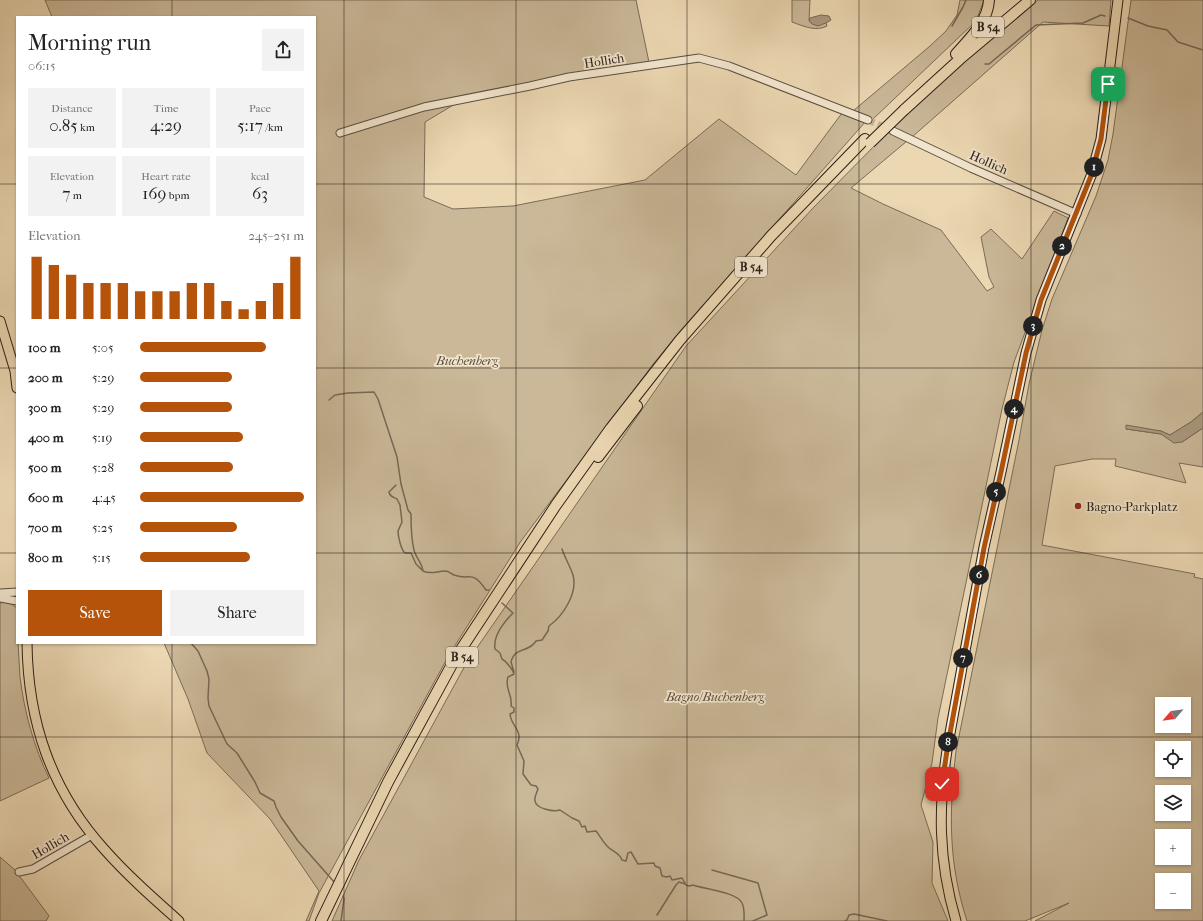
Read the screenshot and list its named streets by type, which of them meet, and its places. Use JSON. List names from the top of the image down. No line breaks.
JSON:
{"streets":{"highway":["B 54"],"street":["Hollich"]},"parks":["Buchenberg","Bagno/Buchenberg"],"places":["Bagno-Parkplatz"],"north":"bottom left","page":{"heading":["Morning run","06:15"],"stats":[["Distance","0.85 km"],["Time","4:29"],["Pace","5:17 /km"],["Elevation","7 m"],["Heart rate","169 bpm"],["kcal","63"]],"pins":["1","2","3","4","5","6","7","8"],"chart":["Elevation","245–251 m"],"list":[{"name":"100 m","note":"5:05"},{"name":"200 m","note":"5:29"},{"name":"300 m","note":"5:29"},{"name":"400 m","note":"5:19"},{"name":"500 m","note":"5:28"},{"name":"600 m","note":"4:45"},{"name":"700 m","note":"5:25"},{"name":"800 m","note":"5:15"}],"buttons":["Save","Share"],"map_buttons":["+","−"]}}
